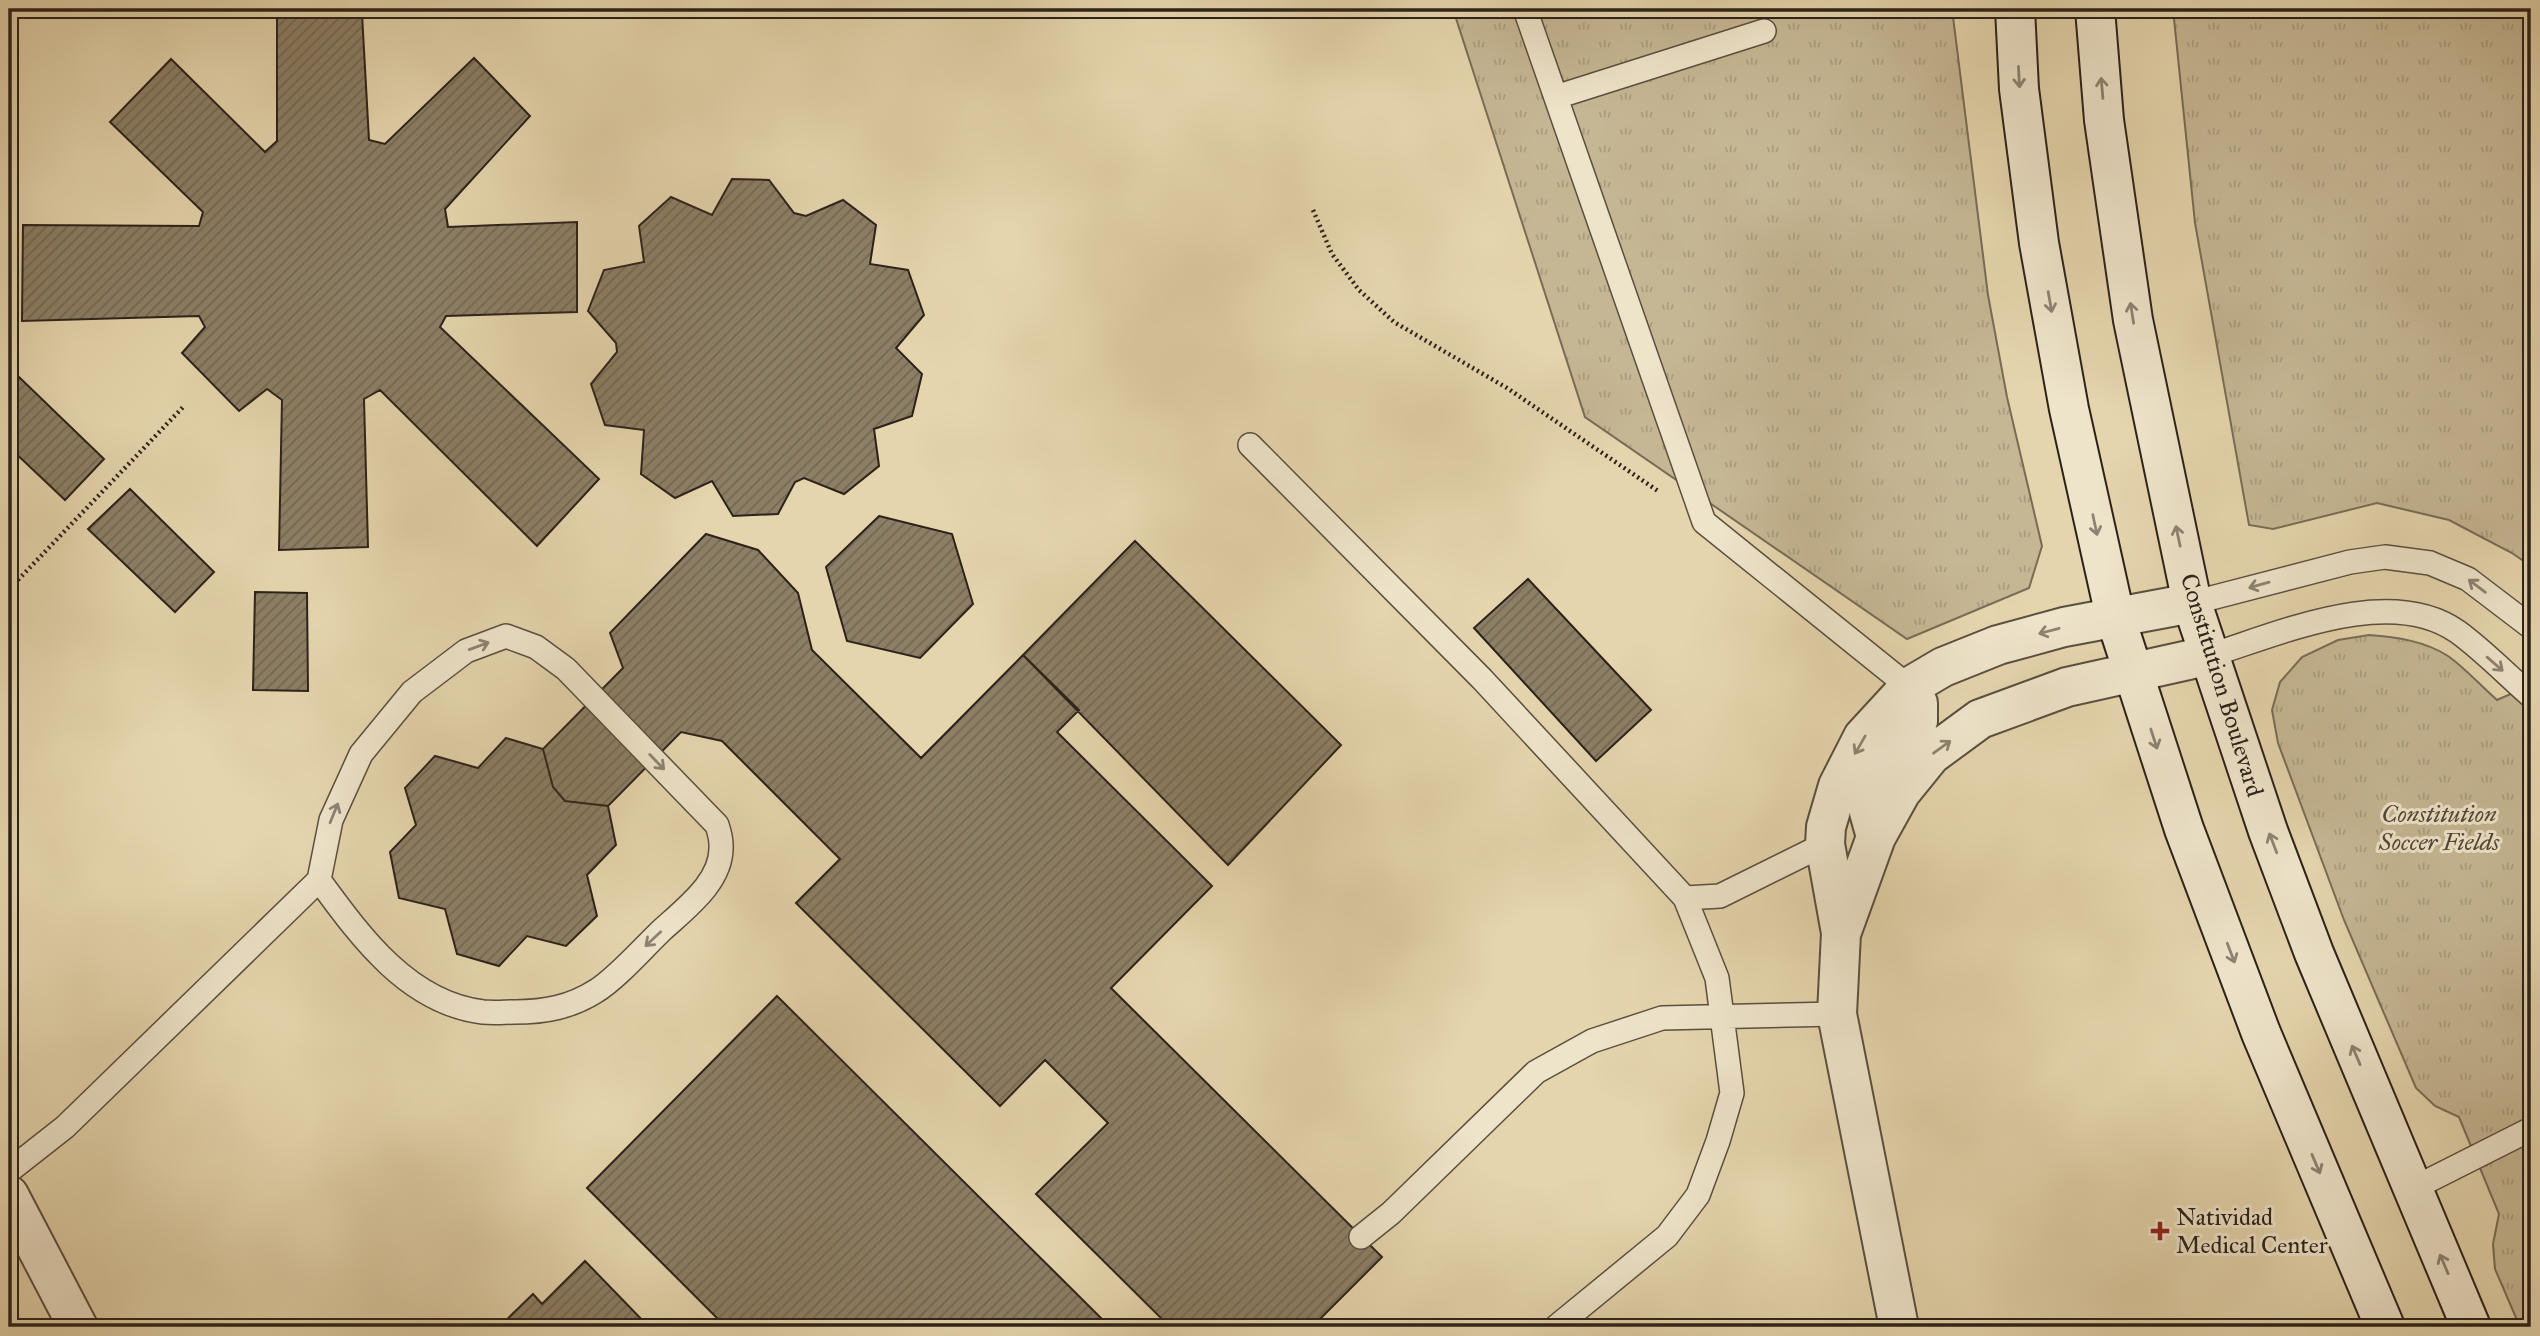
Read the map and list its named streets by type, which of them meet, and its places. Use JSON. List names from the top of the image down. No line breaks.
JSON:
{"streets":{"main road":["Constitution Boulevard"]},"parks":["Constitution Soccer Fields"],"places":{"health":["Natividad Medical Center"]}}
